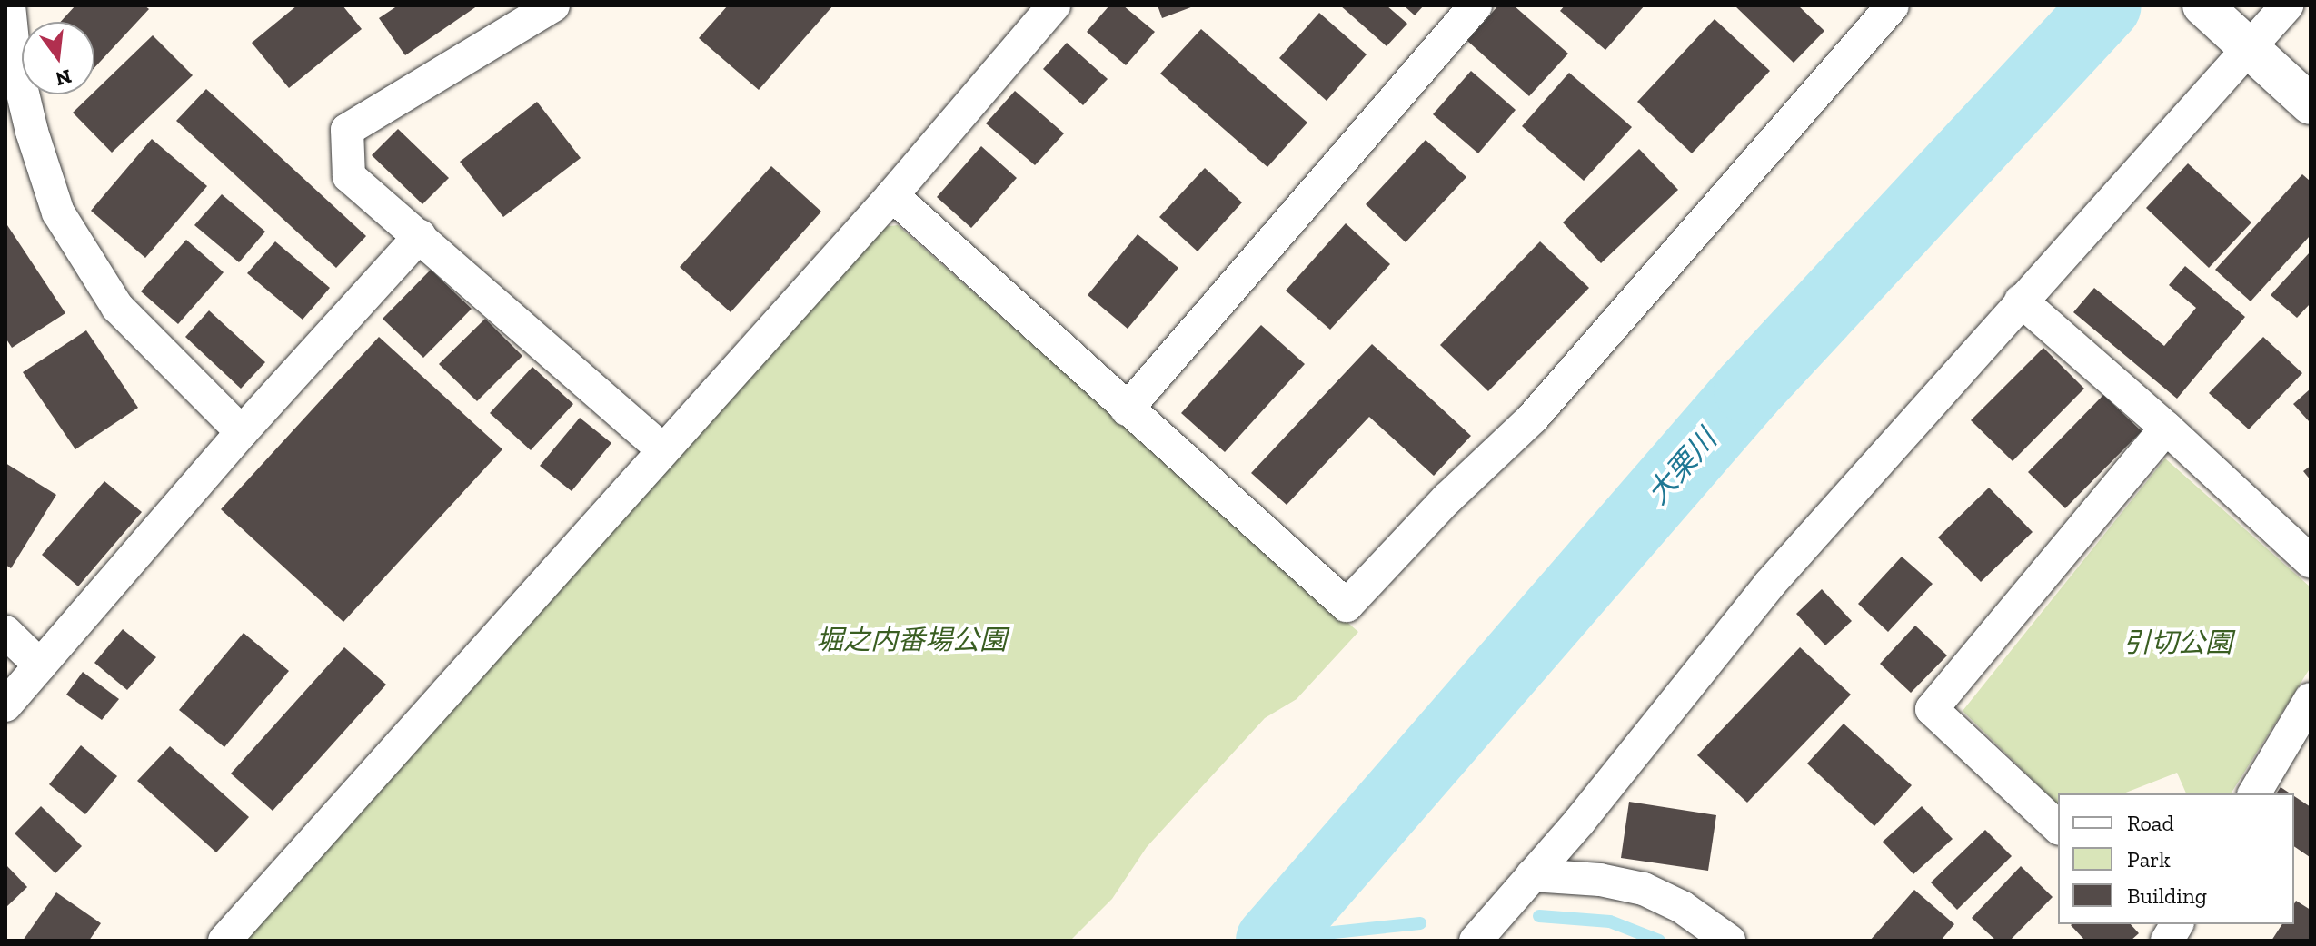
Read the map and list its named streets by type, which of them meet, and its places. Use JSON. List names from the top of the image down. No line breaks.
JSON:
{"water":["大栗川"],"parks":["堀之内番場公園","引切公園"],"legend":["Road","Park","Building"],"north":"bottom"}
